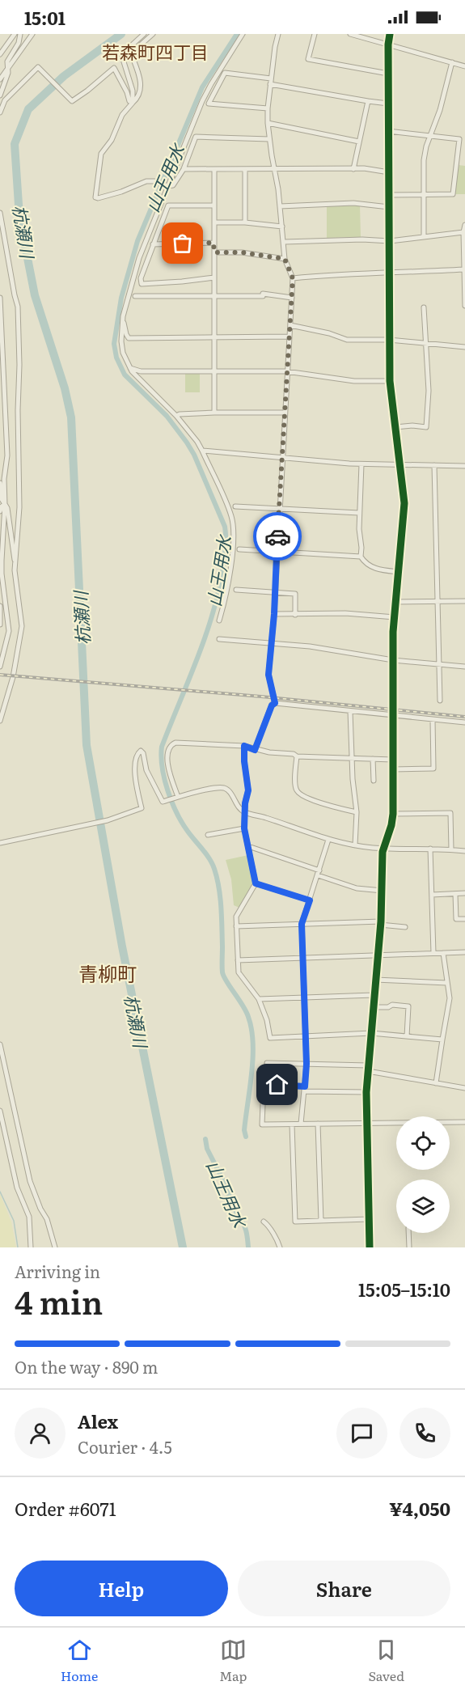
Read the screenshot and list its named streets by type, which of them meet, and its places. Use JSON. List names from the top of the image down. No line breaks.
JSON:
{"districts":["若森町四丁目","青柳町"],"water":["山王用水","杭瀬川"],"page":{"status":"15:01","heading":["4 min","Arriving in","15:05–15:10"],"panel":["Alex","Courier · 4.5","Order #6071","¥4,050"],"bar":"On the way · 890 m","buttons":["Help","Share"],"tabs":["Home","Map","Saved"]}}
